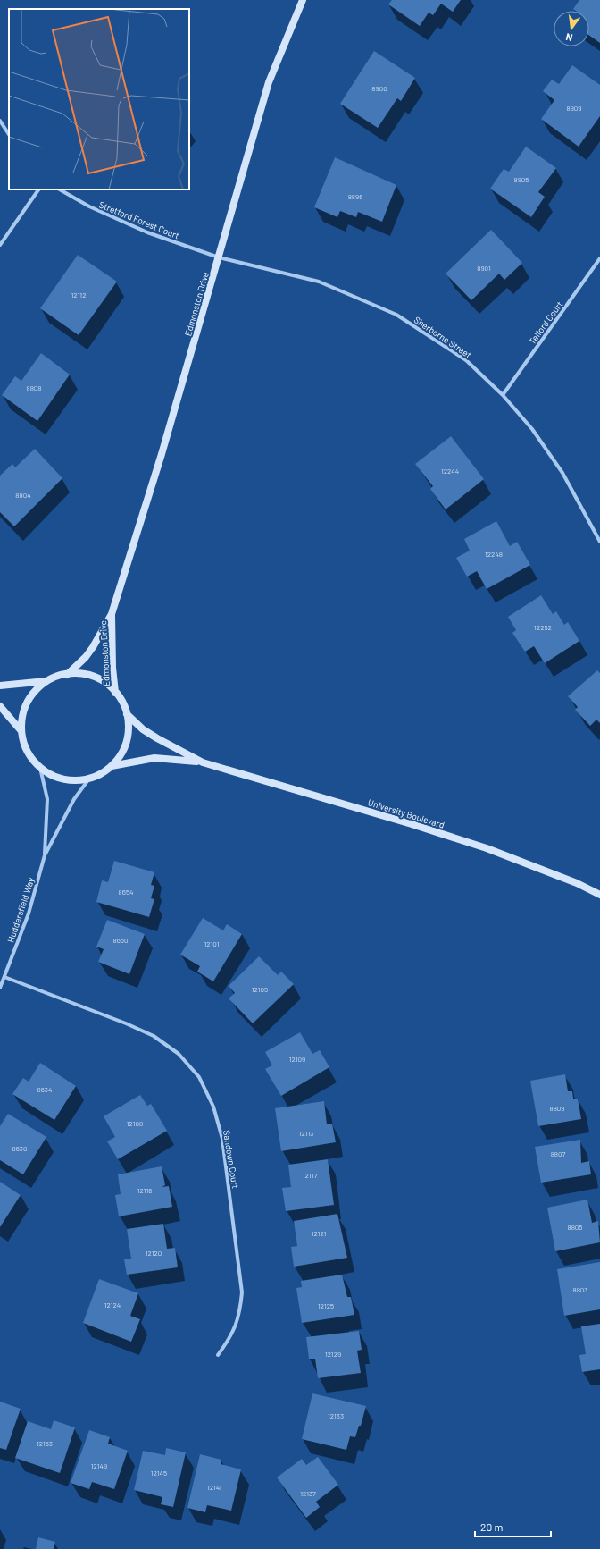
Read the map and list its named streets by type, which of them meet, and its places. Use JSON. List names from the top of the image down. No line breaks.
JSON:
{"streets":{"street":["Stretford Forest Court","Edmonston Drive","Telford Court","Sherborne Street","University Boulevard","Huddersfield Way","Sandown Court"]},"crossings":[["Stretford Forest Court","Edmonston Drive"],["Stretford Forest Court","Sherborne Street"],["Edmonston Drive","Sherborne Street"],["Edmonston Drive","University Boulevard"],["Edmonston Drive","Huddersfield Way"],["Telford Court","Sherborne Street"],["University Boulevard","Huddersfield Way"],["Huddersfield Way","Sandown Court"]],"house_numbers":["8900","8909","8905","8896","8901","12112","8808","12244","8804","12248","12252","8654","8650","12101","12105","12109","8634","8809","12108","12113","8630","8807","12117","12116","8805","12121","12120","8803","12124","12125","12129","12133","12153","12149","12145","12141","12137"],"scale_bar":"20 m","north":"bottom"}
